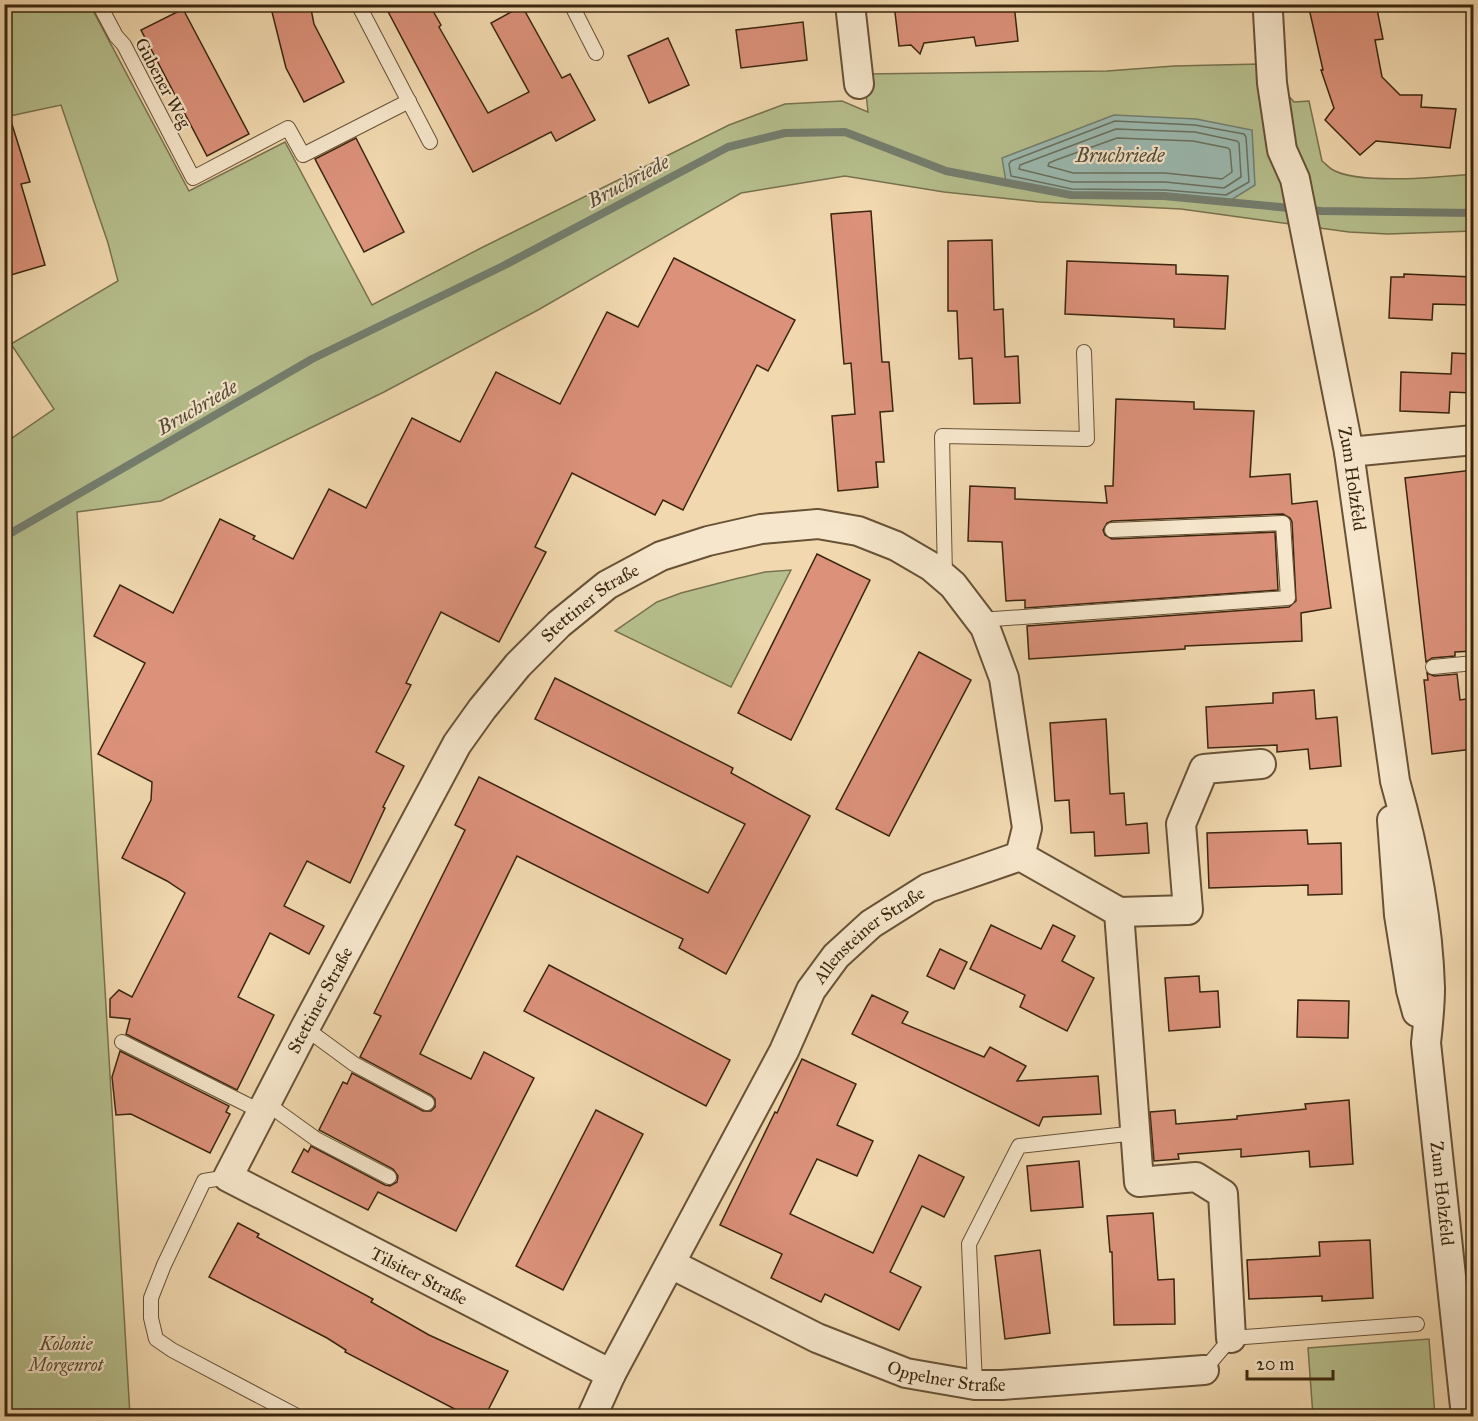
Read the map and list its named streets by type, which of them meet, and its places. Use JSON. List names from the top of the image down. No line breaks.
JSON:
{"streets":{"street":["Zum Holzfeld","Stettiner Straße","Allensteiner Straße","Tilsiter Straße","Oppelner Straße"],"lane":["Gubener Weg"]},"crossings":[["Stettiner Straße","Allensteiner Straße"],["Stettiner Straße","Tilsiter Straße"],["Allensteiner Straße","Tilsiter Straße"],["Allensteiner Straße","Oppelner Straße"]],"water":["Bruchriede"],"parks":["Kolonie Morgenrot"],"scale_bar":"20 m"}
